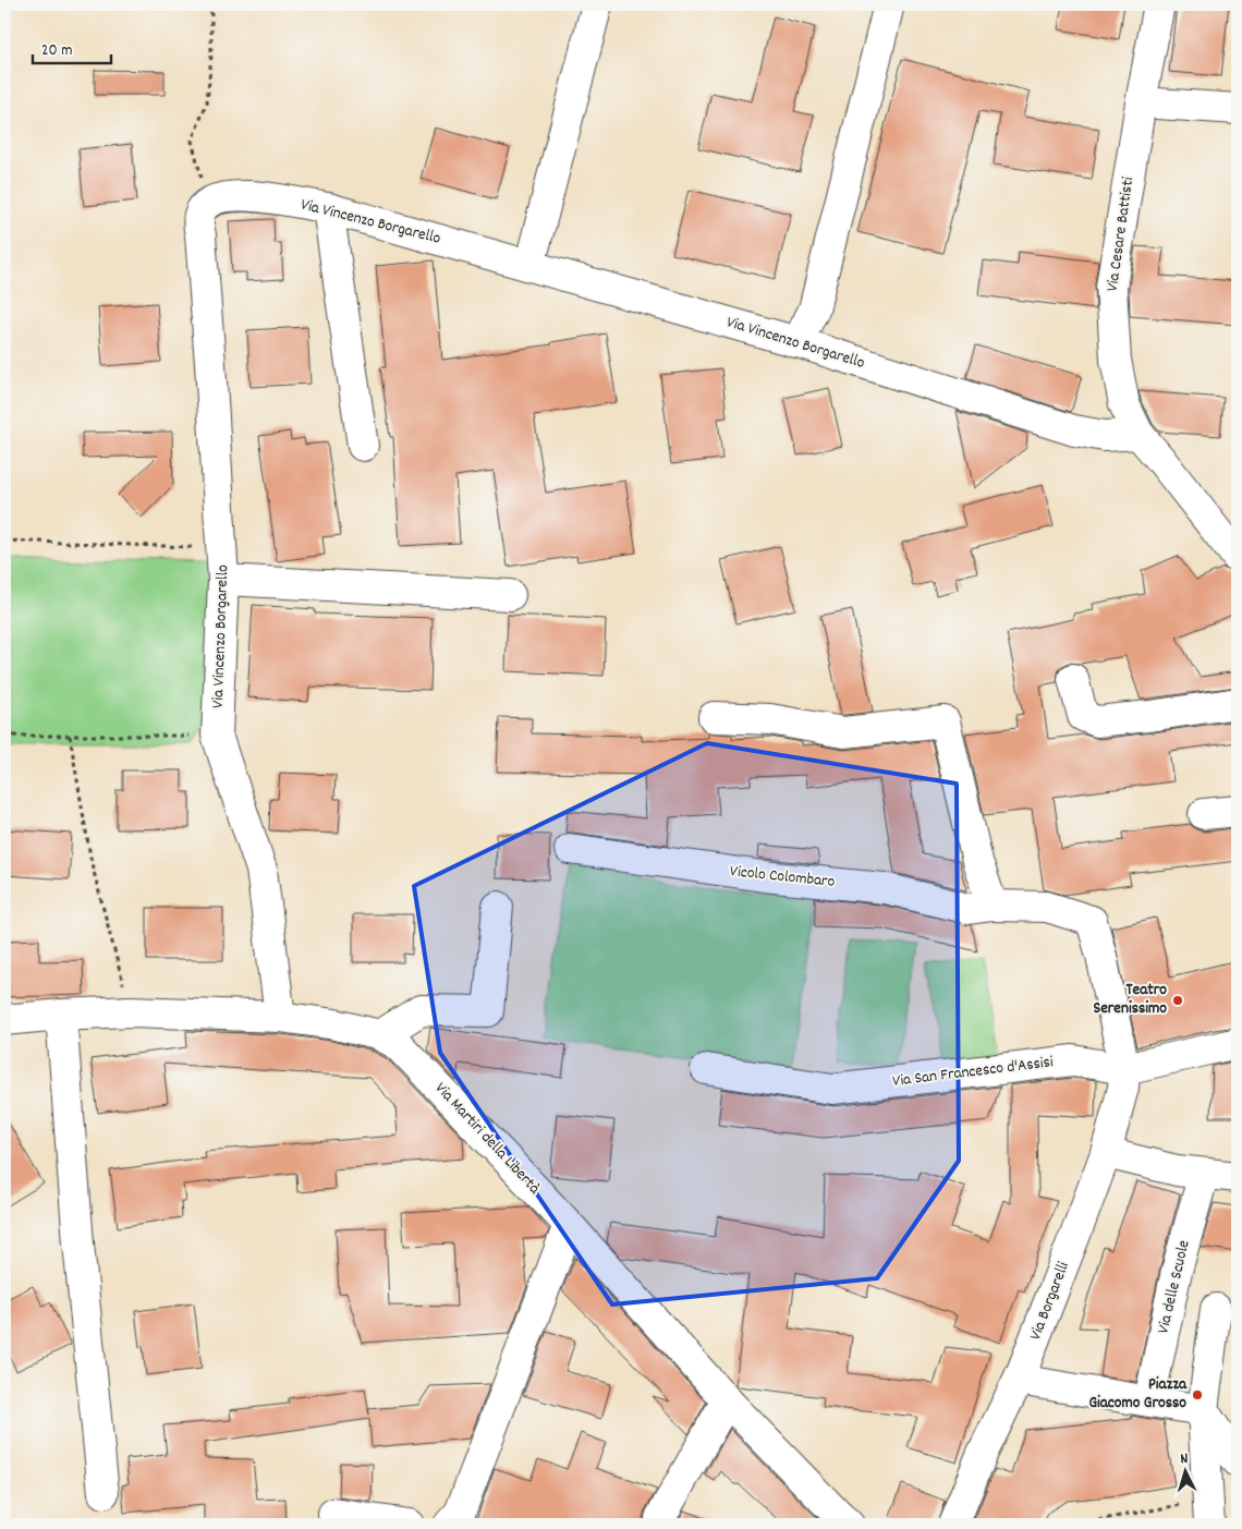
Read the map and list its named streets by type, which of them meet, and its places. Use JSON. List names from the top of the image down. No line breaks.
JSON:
{"streets":{"street":["Via Vincenzo Borgarello","Via Cesare Battisti","Vicolo Colombaro","Via San Francesco d'Assisi","Via Martiri della Libertà","Via delle Scuole","Via Borgarelli"]},"crossings":[["Via Vincenzo Borgarello","Via Cesare Battisti"],["Via Vincenzo Borgarello","Via Martiri della Libertà"],["Vicolo Colombaro","Via San Francesco d'Assisi"],["Vicolo Colombaro","Via Borgarelli"],["Via San Francesco d'Assisi","Via Borgarelli"]],"places":["Teatro Serenissimo","Piazza Giacomo Grosso"],"scale_bar":"20 m","north":"top"}
